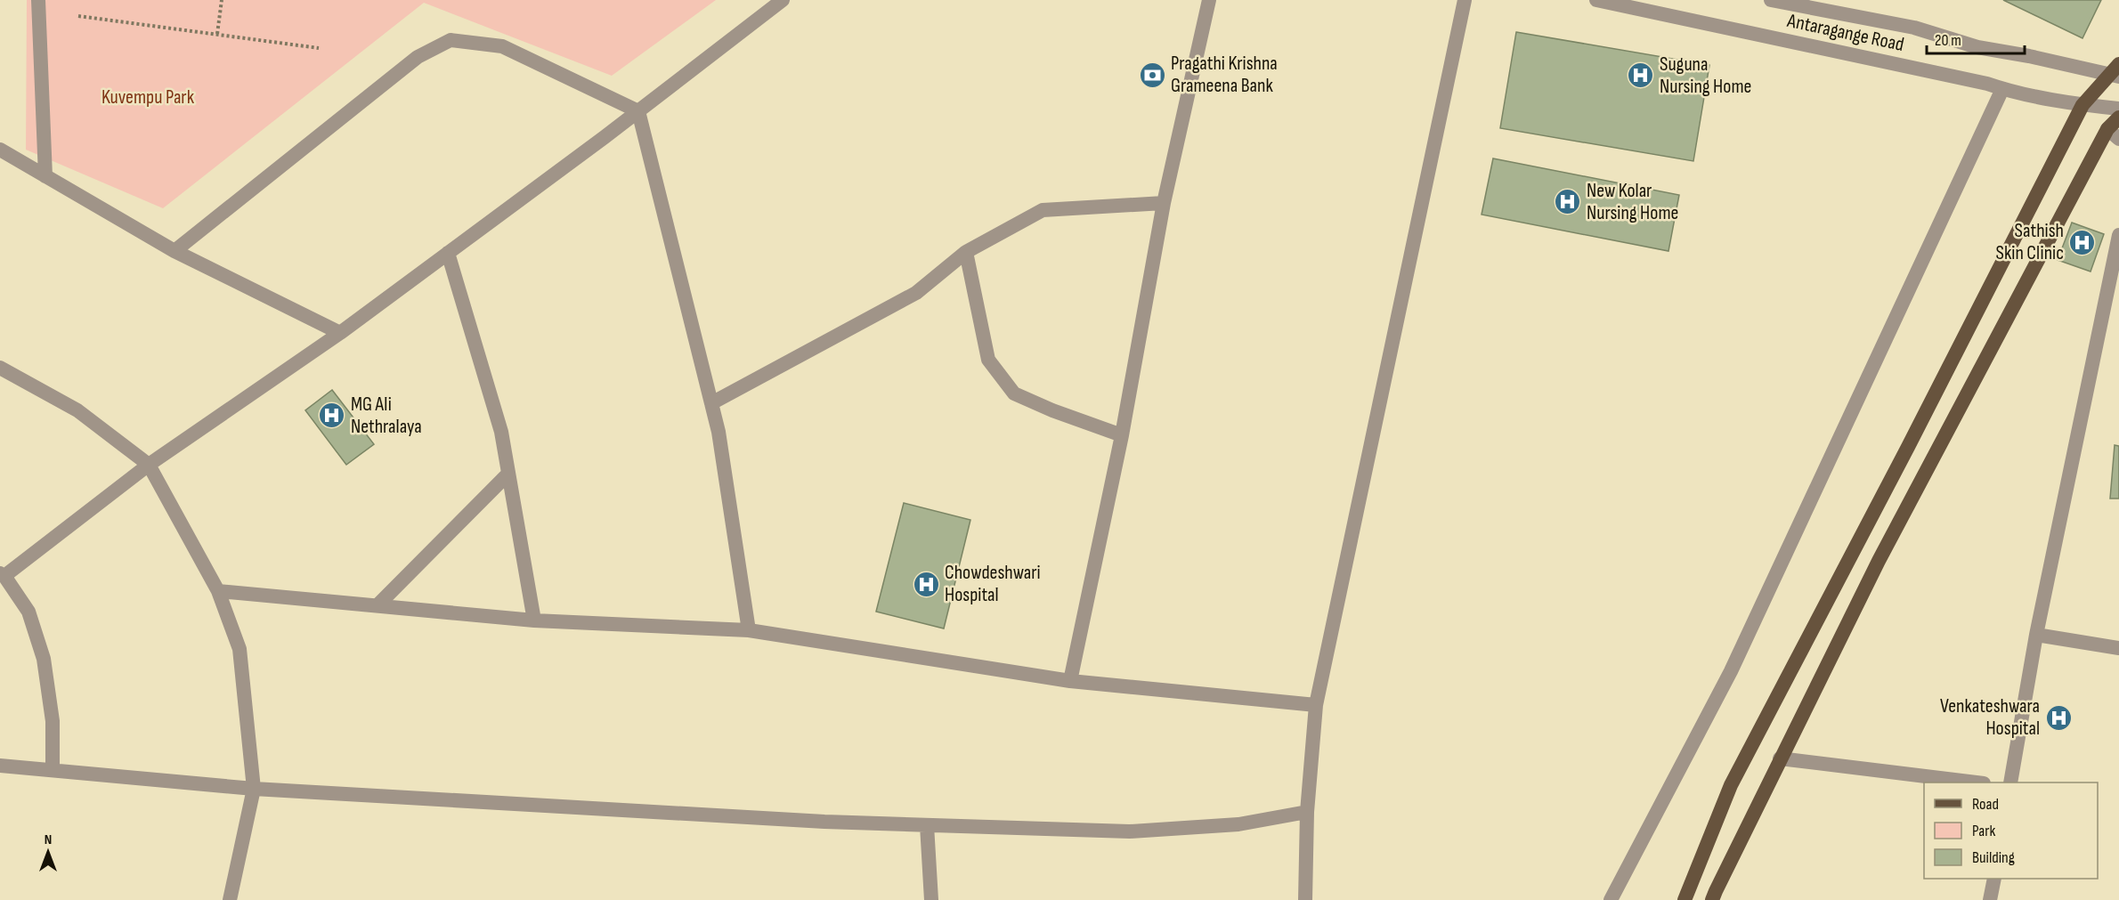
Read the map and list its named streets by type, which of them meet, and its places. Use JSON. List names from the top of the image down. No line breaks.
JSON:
{"streets":{"street":["Antaragange Road"]},"parks":["Kuvempu Park"],"places":{"bank":["Pragathi Krishna Grameena Bank"],"hospital":["Suguna Nursing Home","New Kolar Nursing Home","Sathish Skin Clinic","MG Ali Nethralaya","Chowdeshwari Hospital","Venkateshwara Hospital"]},"legend":["Road","Park","Building"],"scale_bar":"20 m","north":"top"}
